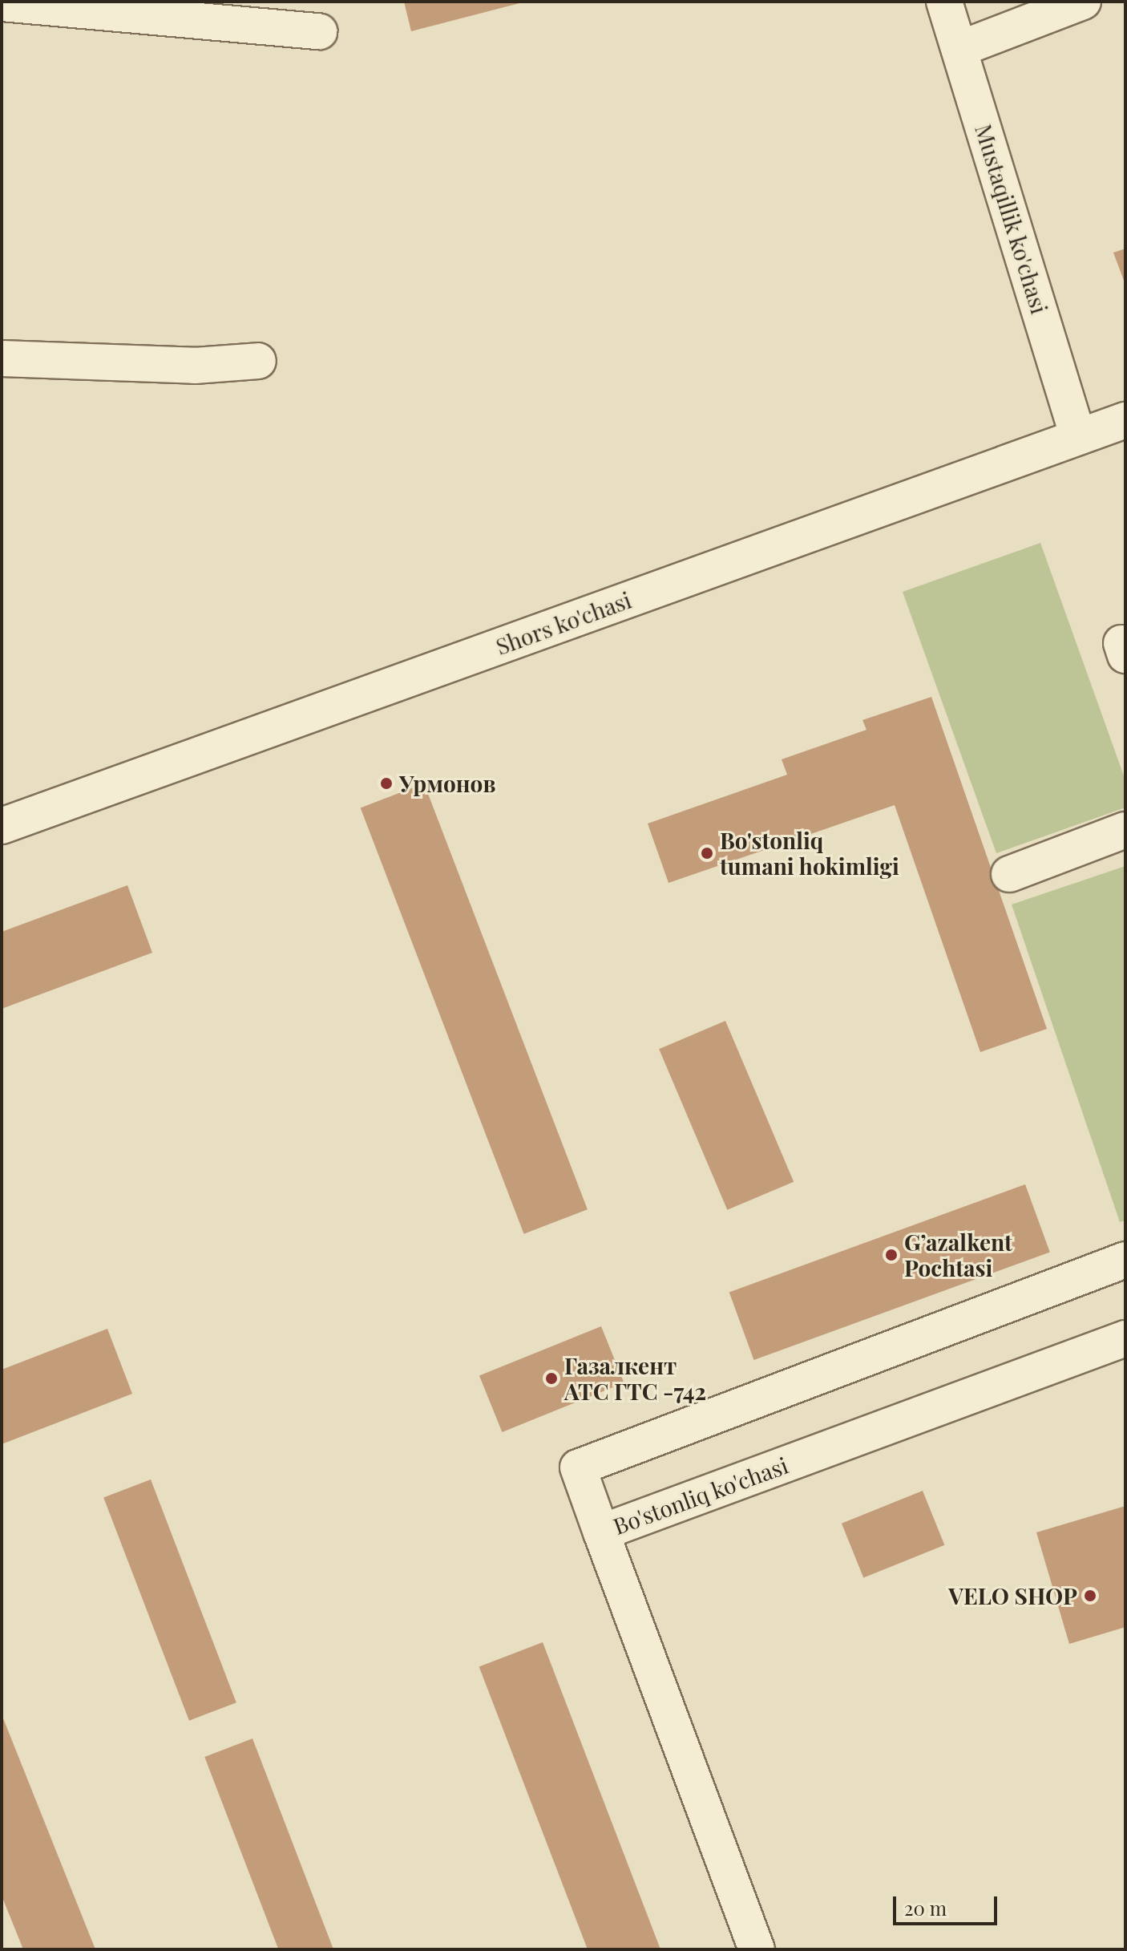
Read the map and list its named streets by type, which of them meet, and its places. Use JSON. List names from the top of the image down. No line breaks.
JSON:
{"streets":{"street":["Mustaqillik ko'chasi","Shors ko'chasi","Bo'stonliq ko'chasi"]},"crossings":[["Mustaqillik ko'chasi","Shors ko'chasi"]],"places":["Урмонов","Bo'stonliq tumani hokimligi","Gʼazalkent Pochtasi","Газалкент АТС ГТС -742","VELO SHOP"],"scale_bar":"20 m"}
